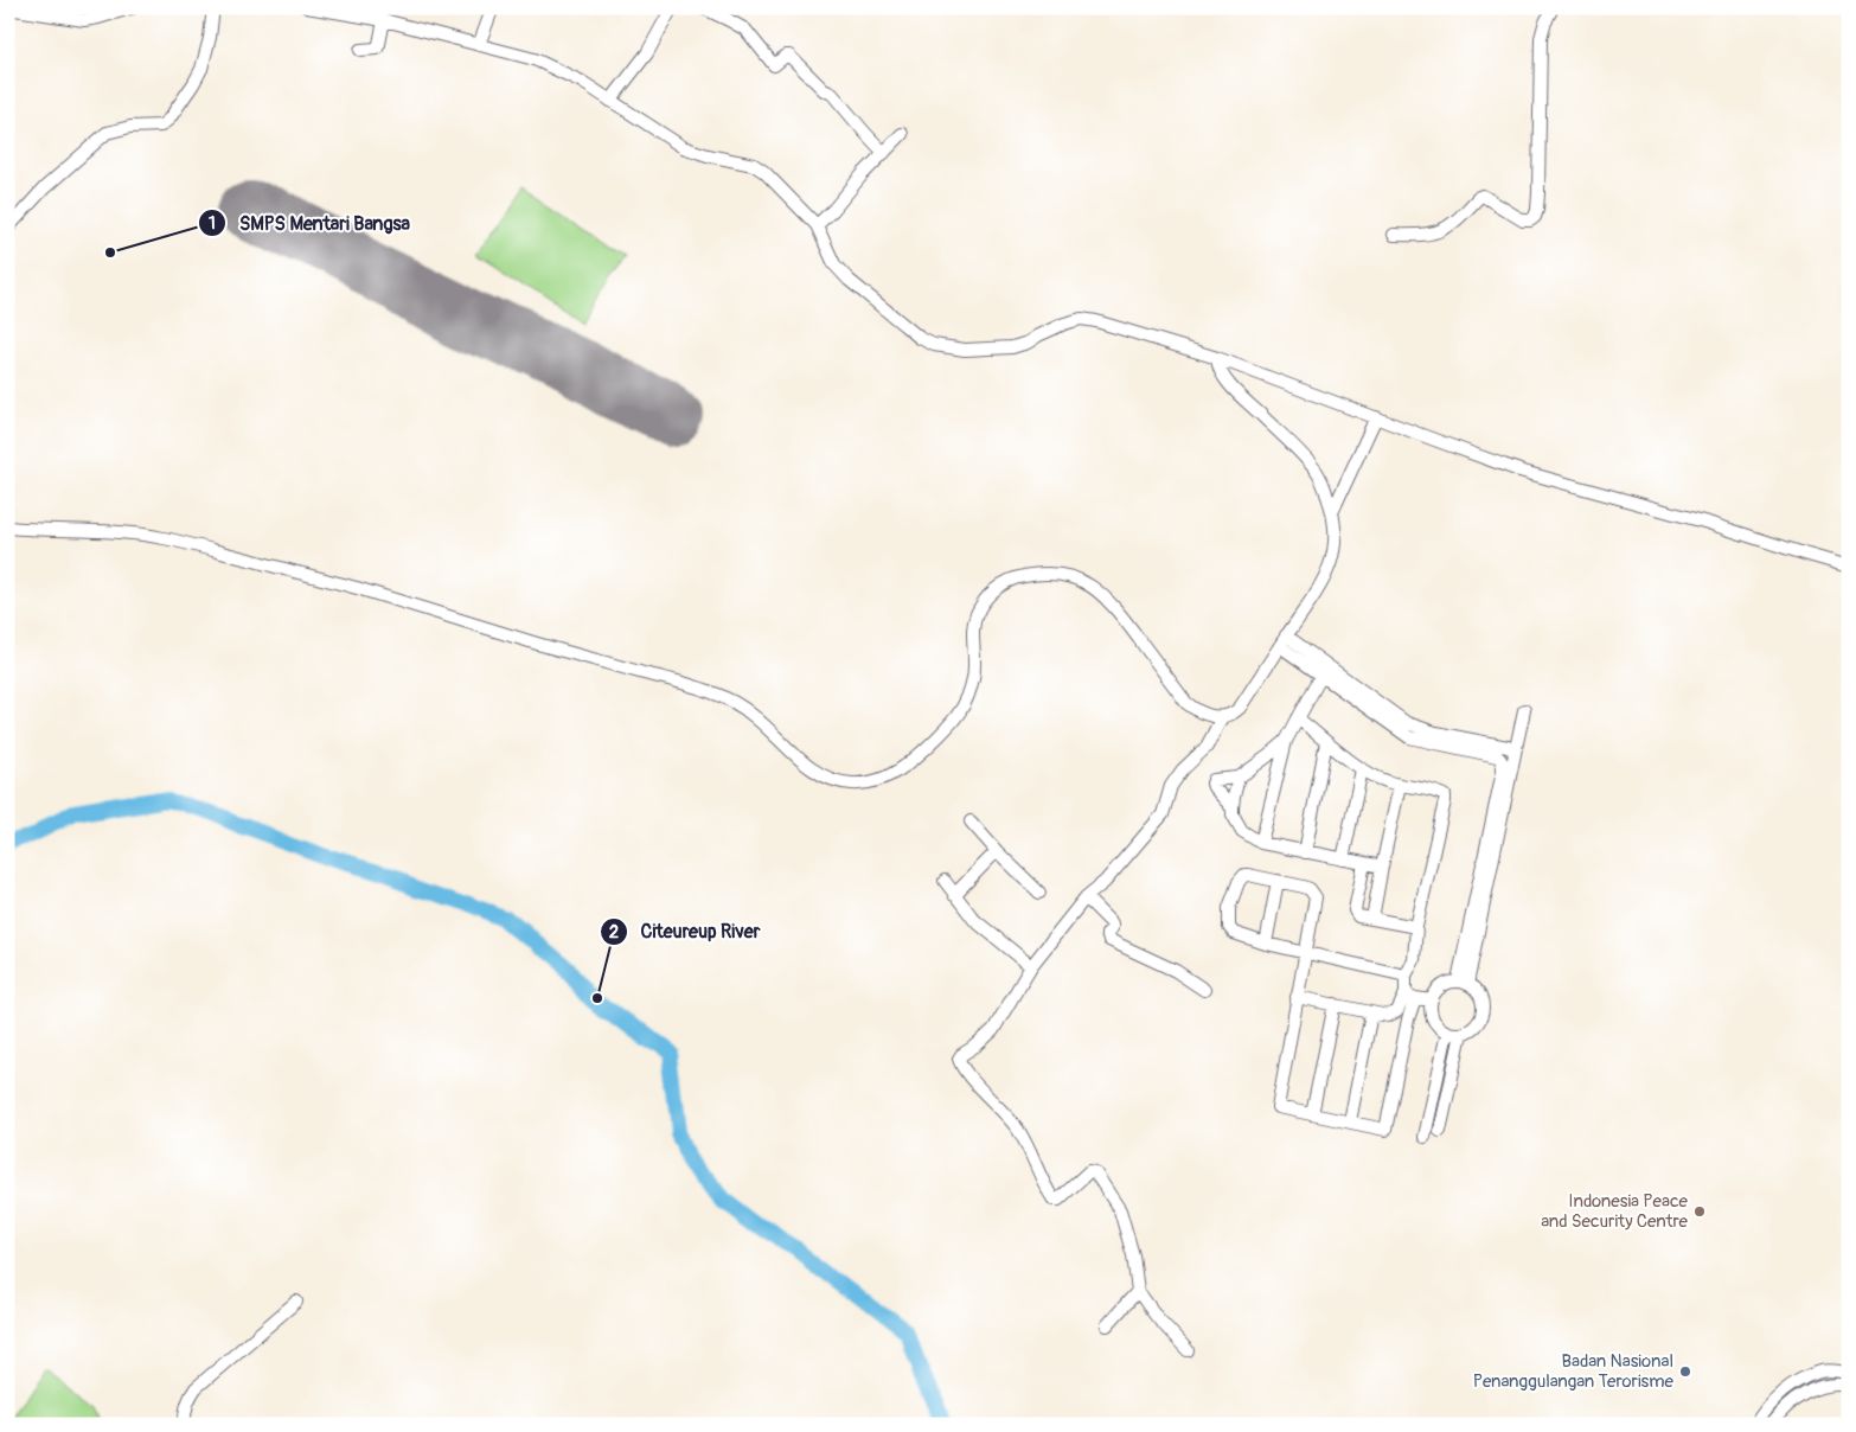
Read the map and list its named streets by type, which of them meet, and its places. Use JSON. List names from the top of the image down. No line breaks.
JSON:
{"places":["SMPS Mentari Bangsa","Citeureup River","Indonesia Peace and Security Centre","Badan Nasional Penanggulangan Terorisme"]}
